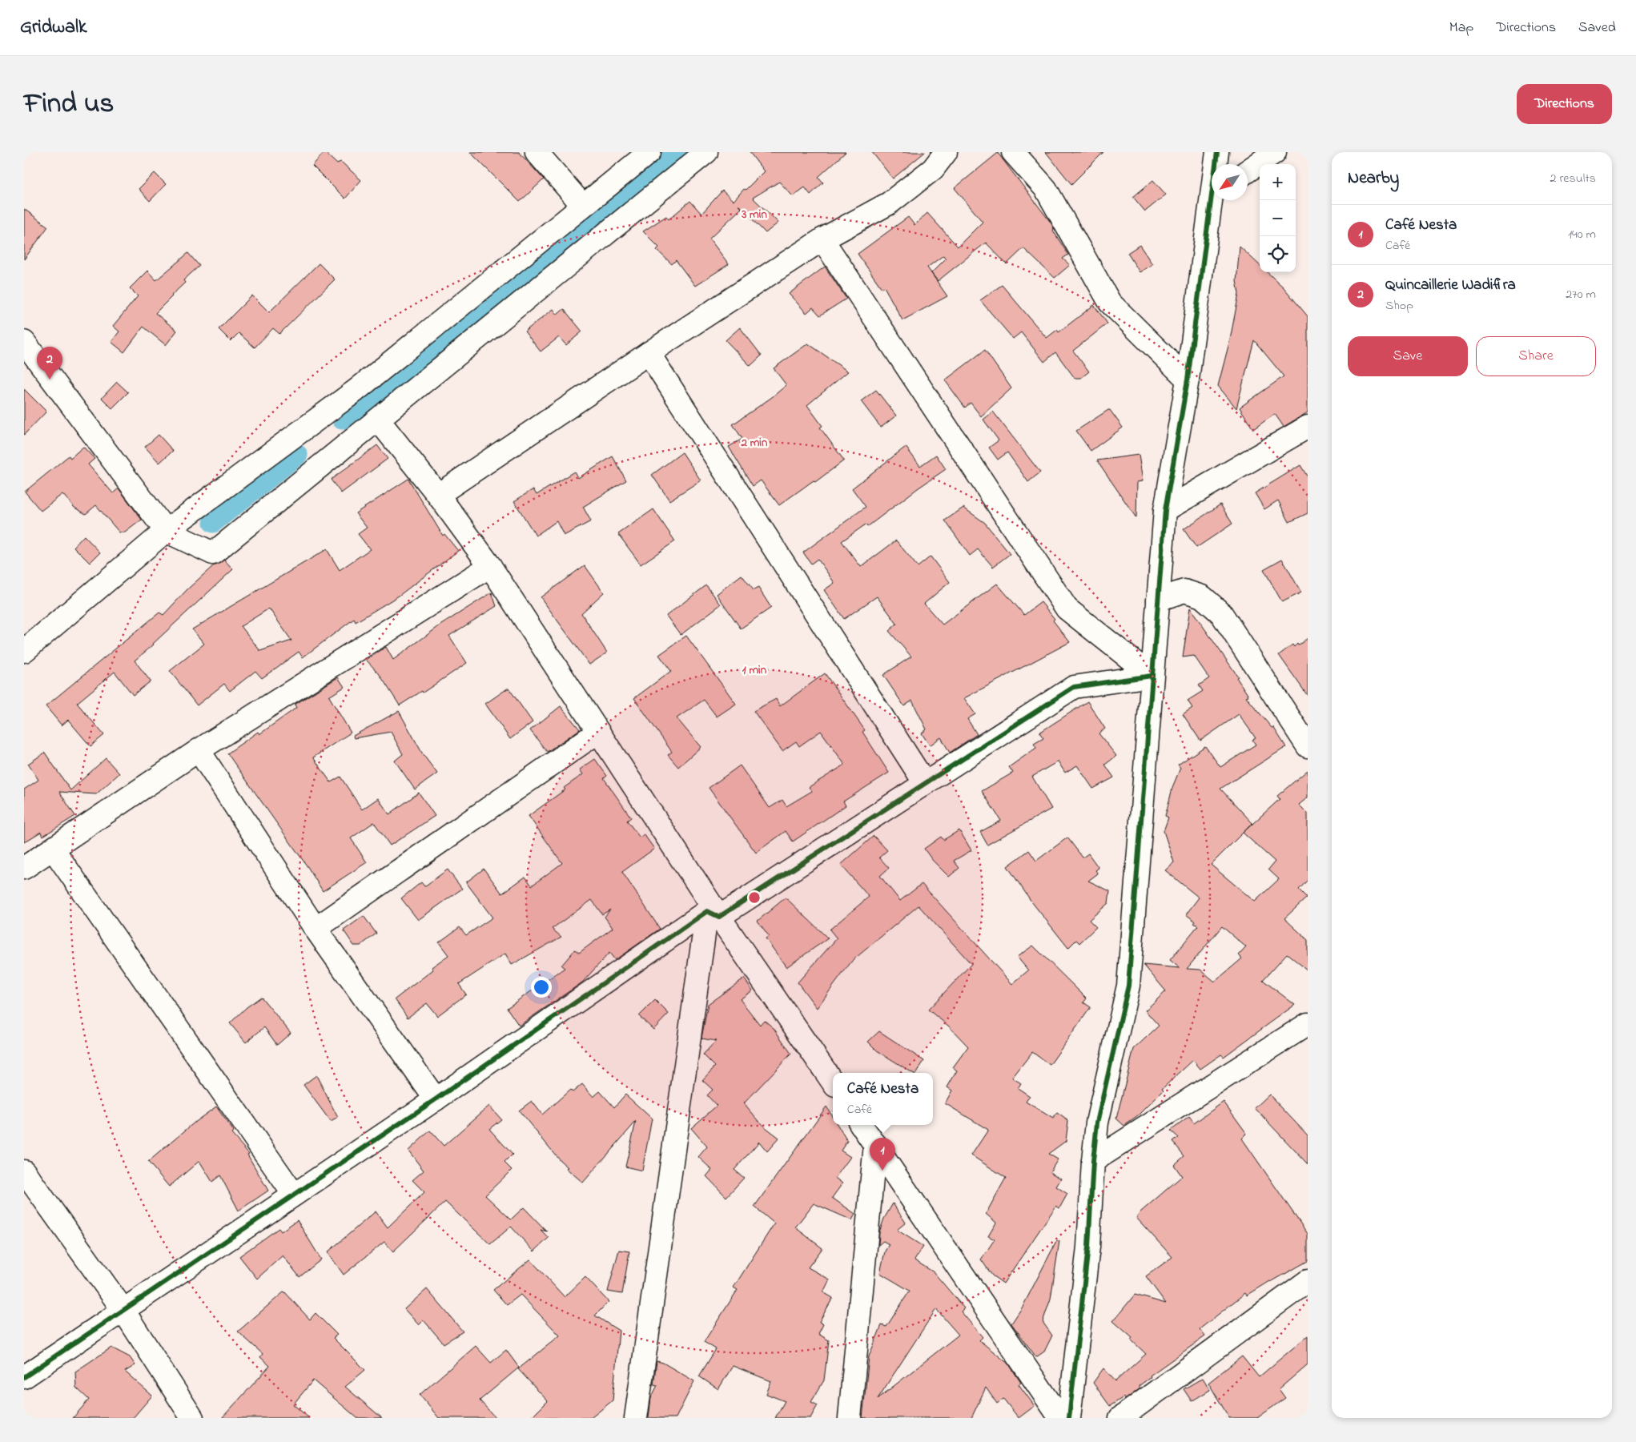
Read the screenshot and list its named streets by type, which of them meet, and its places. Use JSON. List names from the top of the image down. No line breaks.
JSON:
{"north":"bottom left","page":{"header":"Gridwalk","nav":["Map","Directions","Saved"],"title":"Find us","buttons":["Directions",["Save","Share"]],"heading":["Nearby","2 results"],"map_buttons":["+","−"],"list":[{"mark":"1","name":"Café Nesta","note":"Café","value":"140 m"},{"mark":"2","name":"Quincaillerie Wadifira","note":"Shop","value":"270 m"}],"pins":["2","1"],"popup":["Café Nesta","Café"]},"rings":["3 min","2 min","1 min"]}
